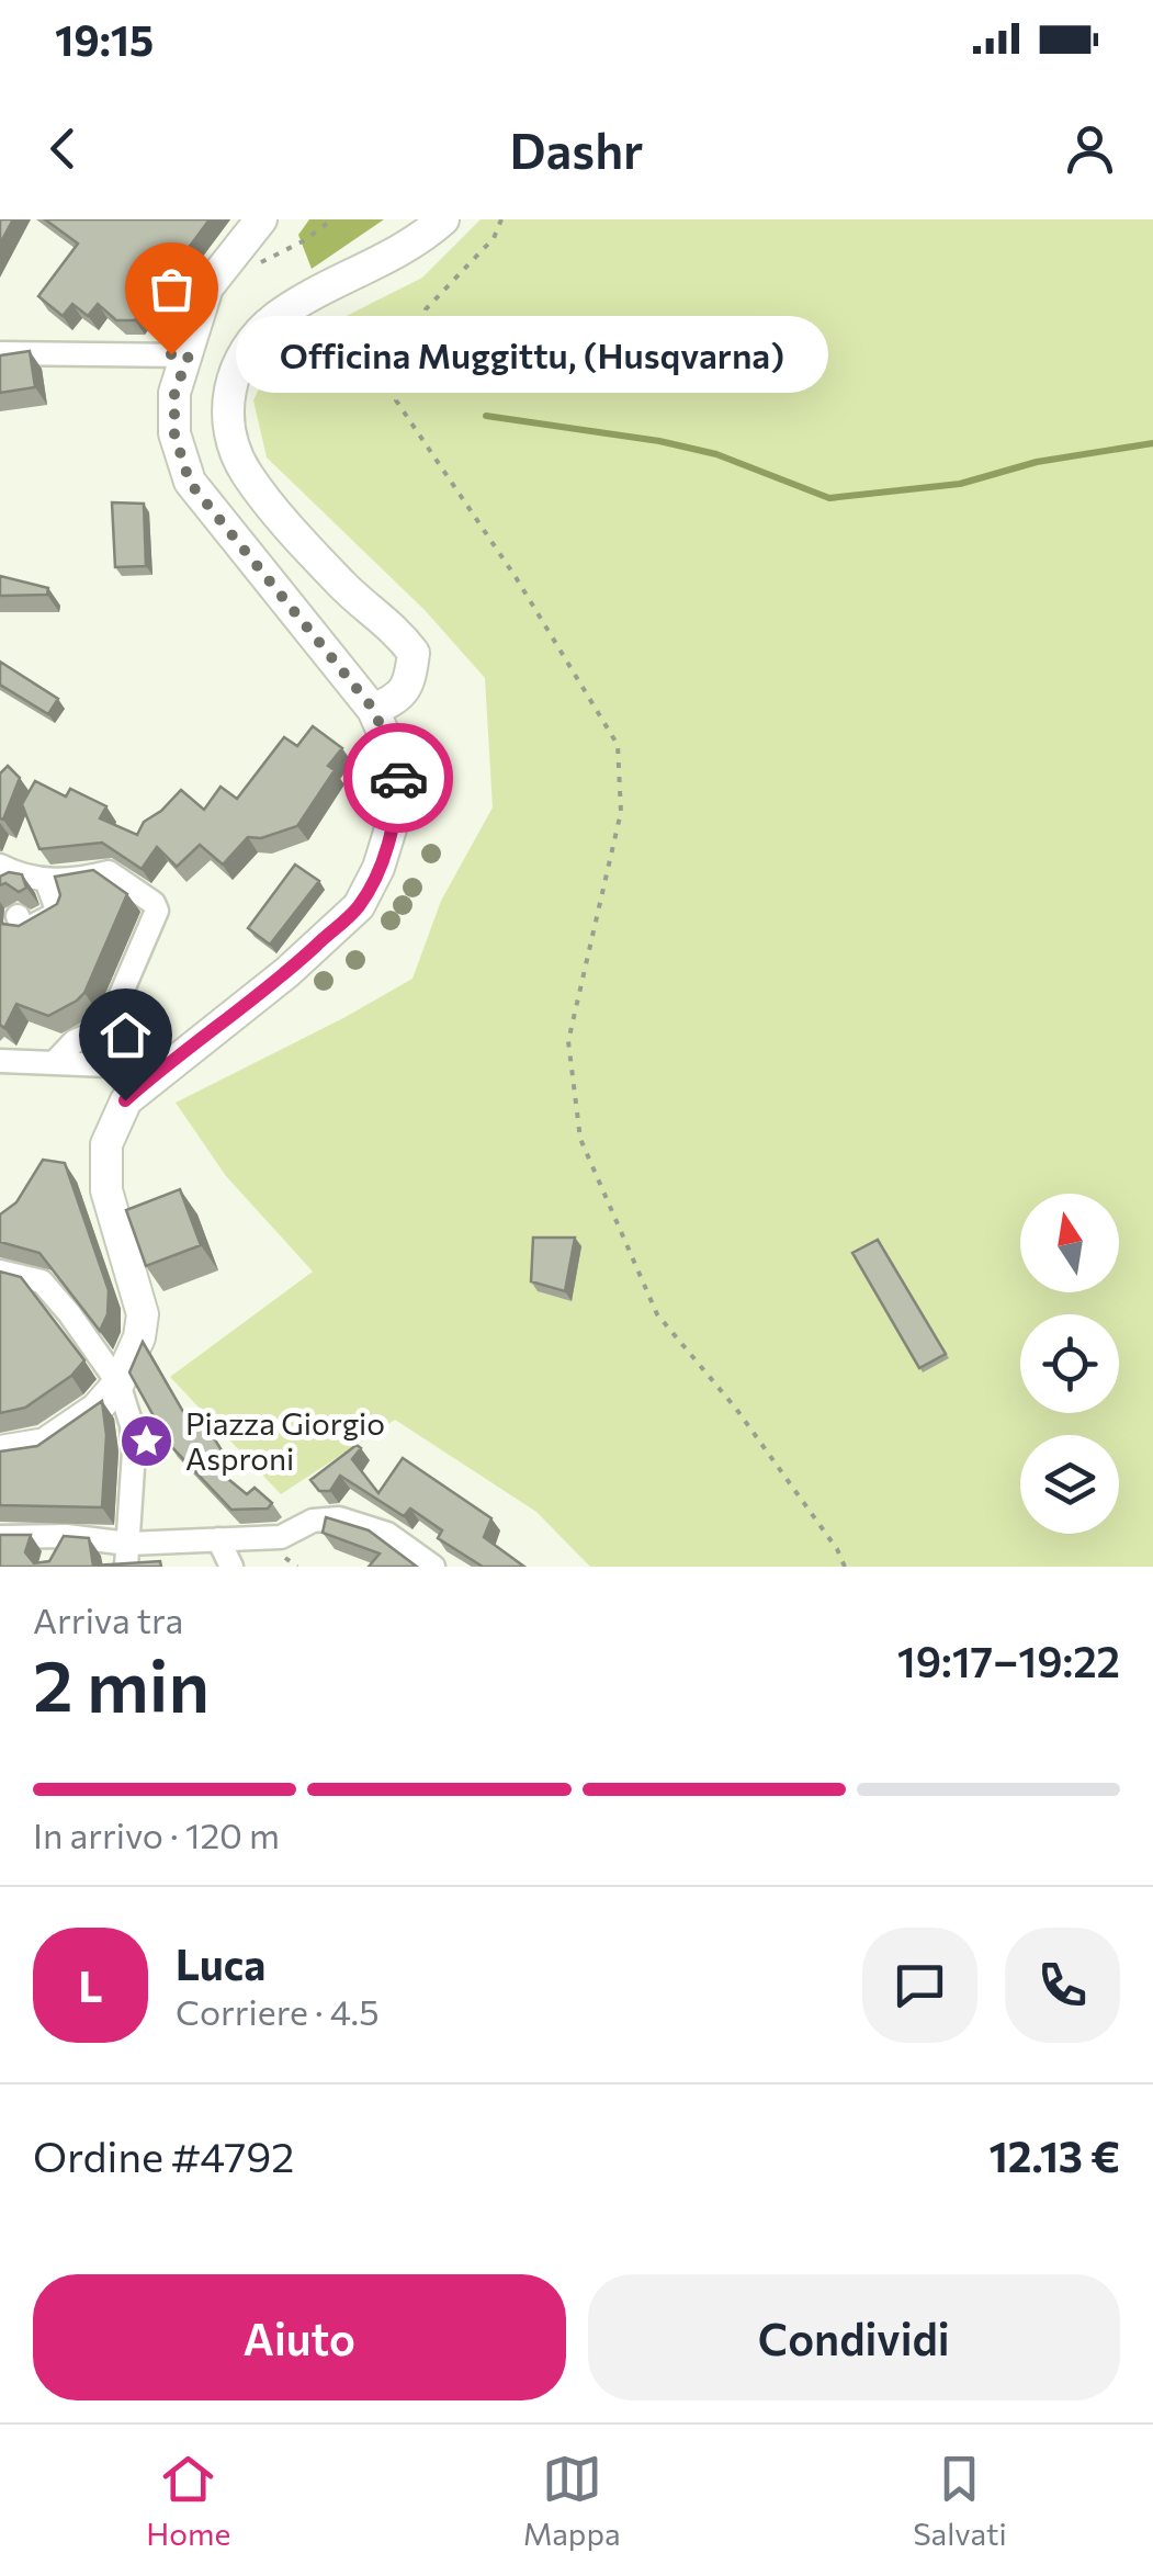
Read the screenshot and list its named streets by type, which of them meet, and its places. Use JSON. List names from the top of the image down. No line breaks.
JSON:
{"places":{"other":["Officina Muggittu, (Husqvarna)"],"place":["Piazza Giorgio Asproni"]},"north":"top","page":{"status":"19:15","header":"Dashr","bubble":"Officina Muggittu, (Husqvarna)","heading":["2 min","Arriva tra","19:17–19:22"],"panel":["Luca","Corriere · 4.5","Ordine #4792","12.13 €"],"bar":"In arrivo · 120 m","round":"L","buttons":["Aiuto","Condividi"],"tabs":["Home","Mappa","Salvati"]}}
